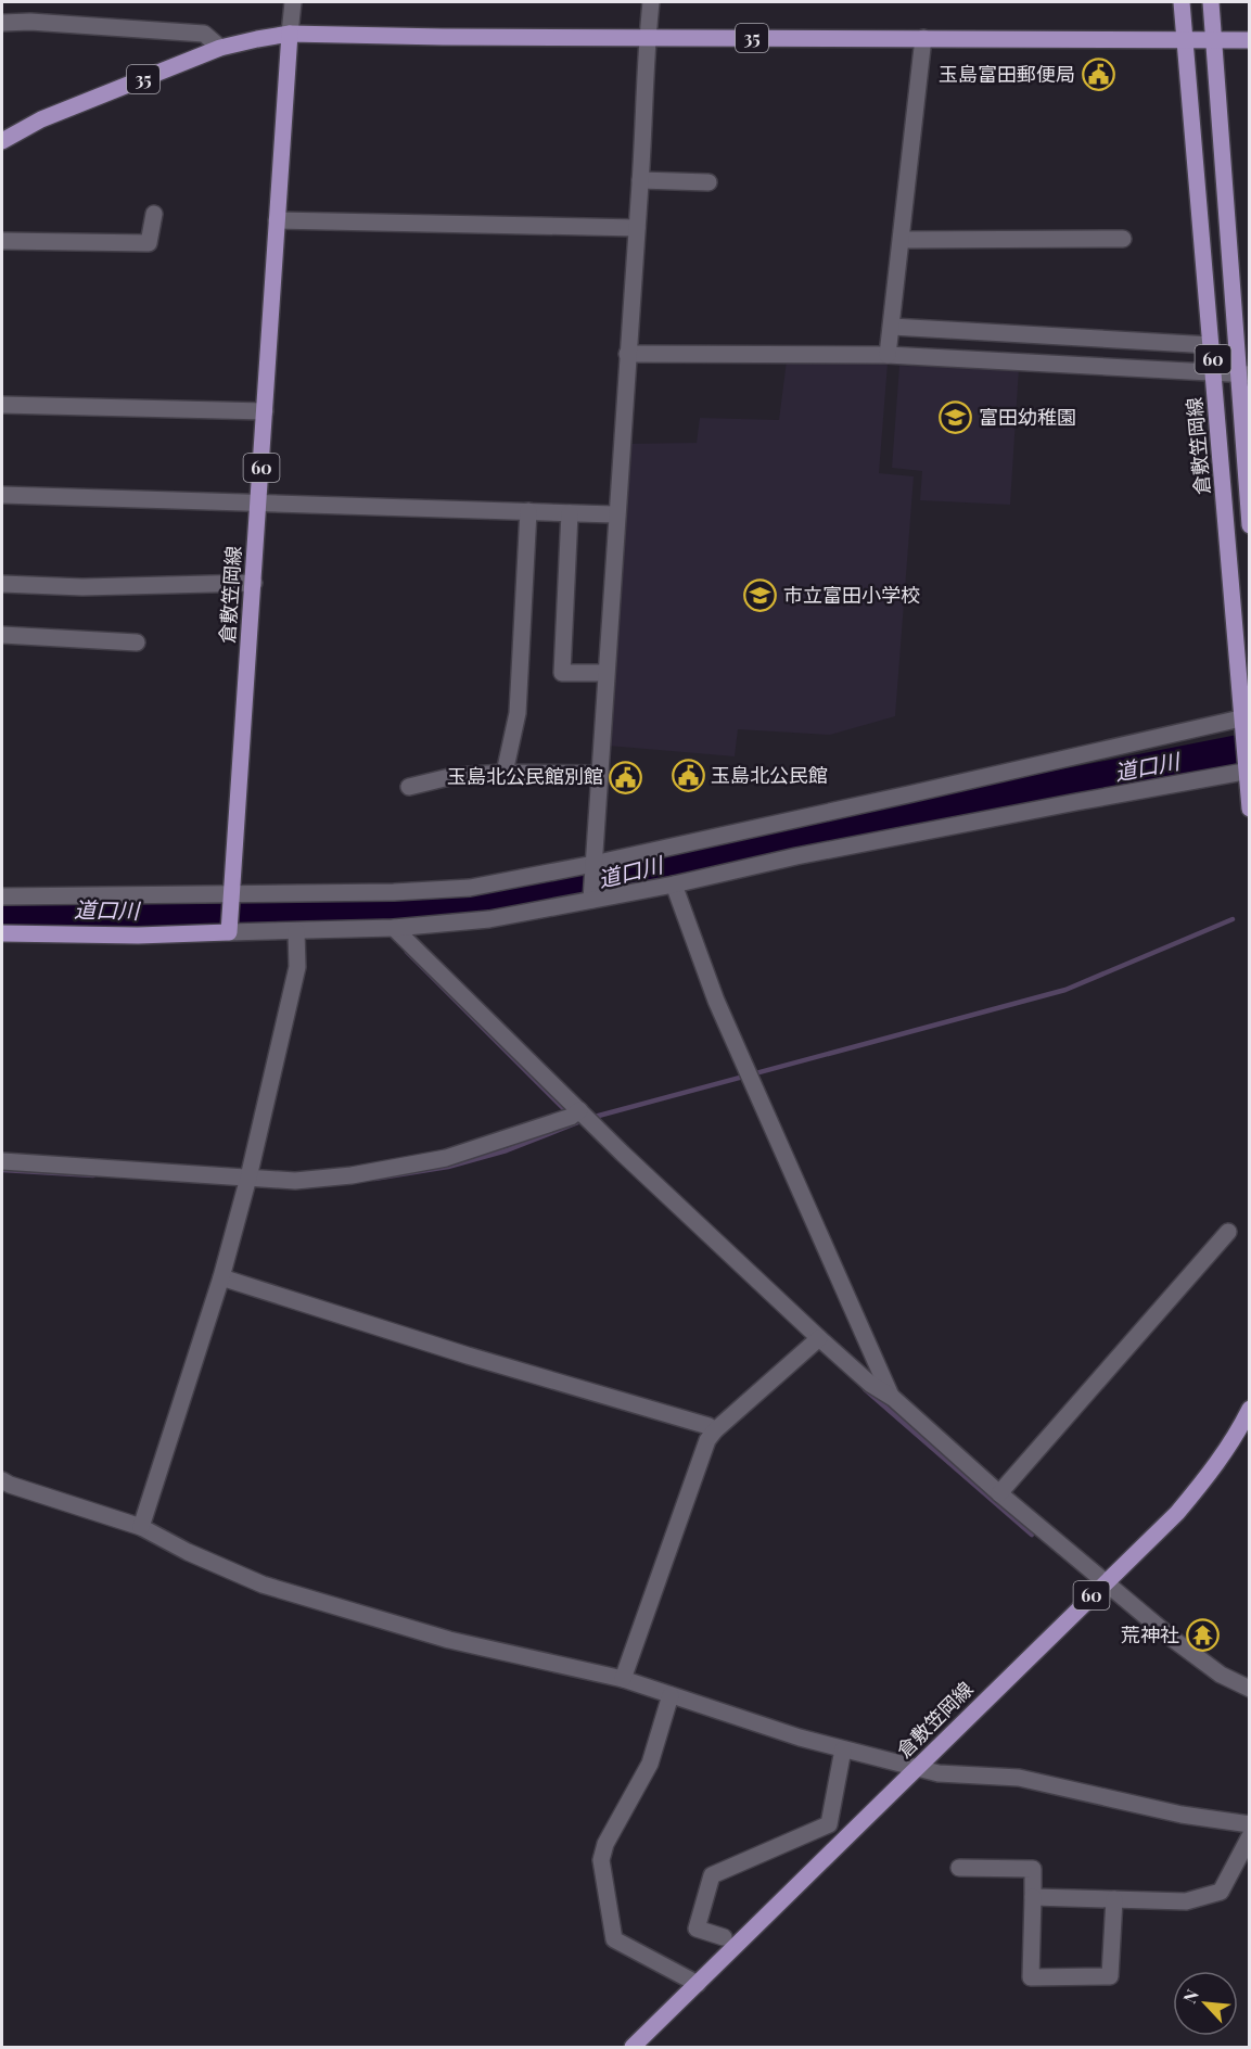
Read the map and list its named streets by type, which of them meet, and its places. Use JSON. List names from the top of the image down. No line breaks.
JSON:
{"streets":{"main road":["35","60","倉敷笠岡線"]},"crossings":[["35","60"],["35","倉敷笠岡線"]],"water":["道口川"],"places":{"public building":["玉島富田郵便局","玉島北公民館","玉島北公民館別館"],"school or university":["富田幼稚園","市立富田小学校"],"temple":["荒神社"]},"north":"top left"}
